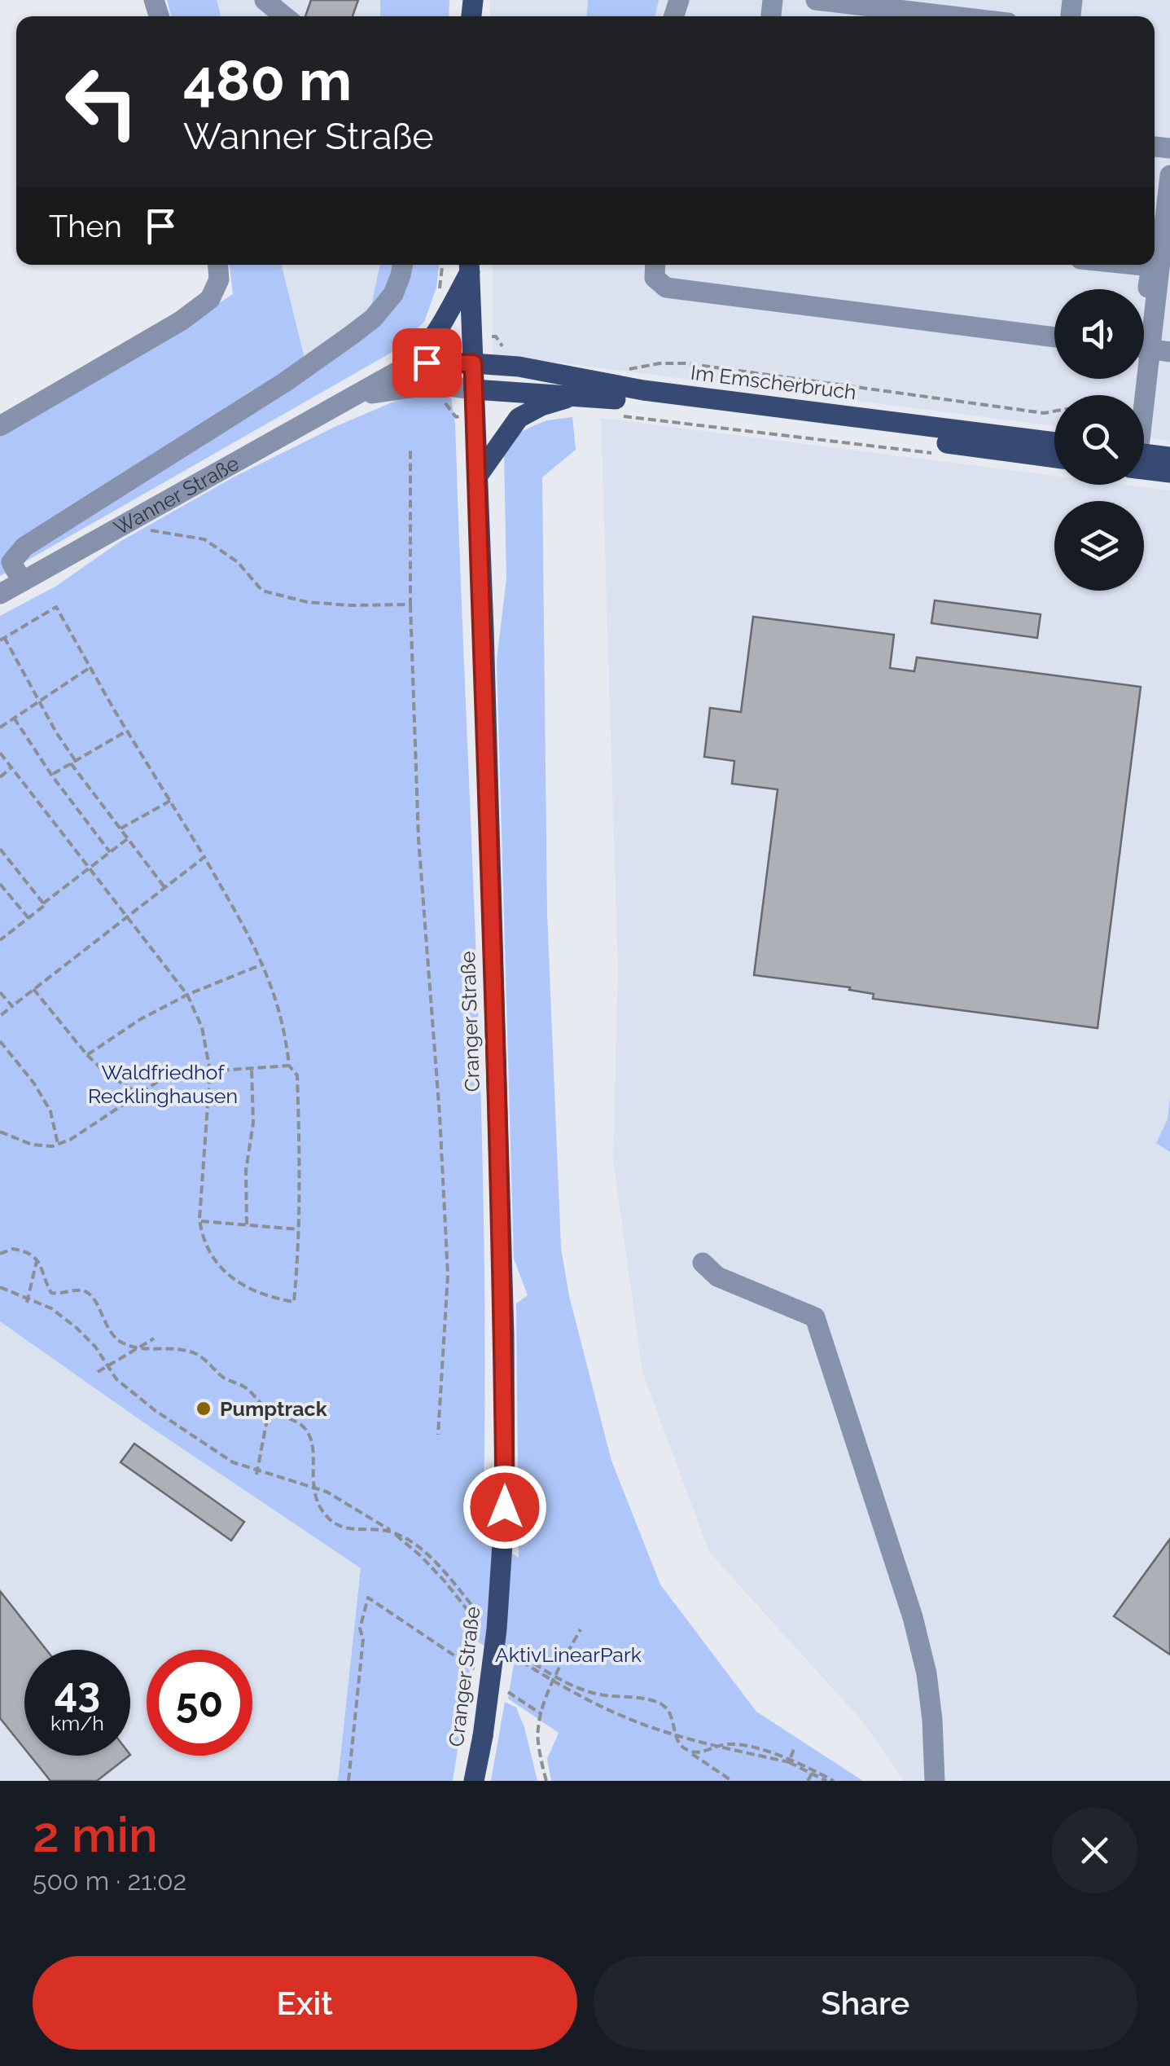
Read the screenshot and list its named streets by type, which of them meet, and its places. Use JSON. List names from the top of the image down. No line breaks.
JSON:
{"streets":{"main road":["Im Emscherbruch","Cranger Straße"],"street":["Wanner Straße"]},"crossings":[["Im Emscherbruch","Wanner Straße"],["Im Emscherbruch","Cranger Straße"],["Wanner Straße","Cranger Straße"]],"parks":["Waldfriedhof Recklinghausen","AktivLinearPark"],"places":["Pumptrack"],"page":{"turn":["480 m","Wanner Straße"],"then":"Then","speed":"43 km/h","limit":"50","heading":["2 min","500 m · 21:02"],"buttons":["Exit","Share"]}}
